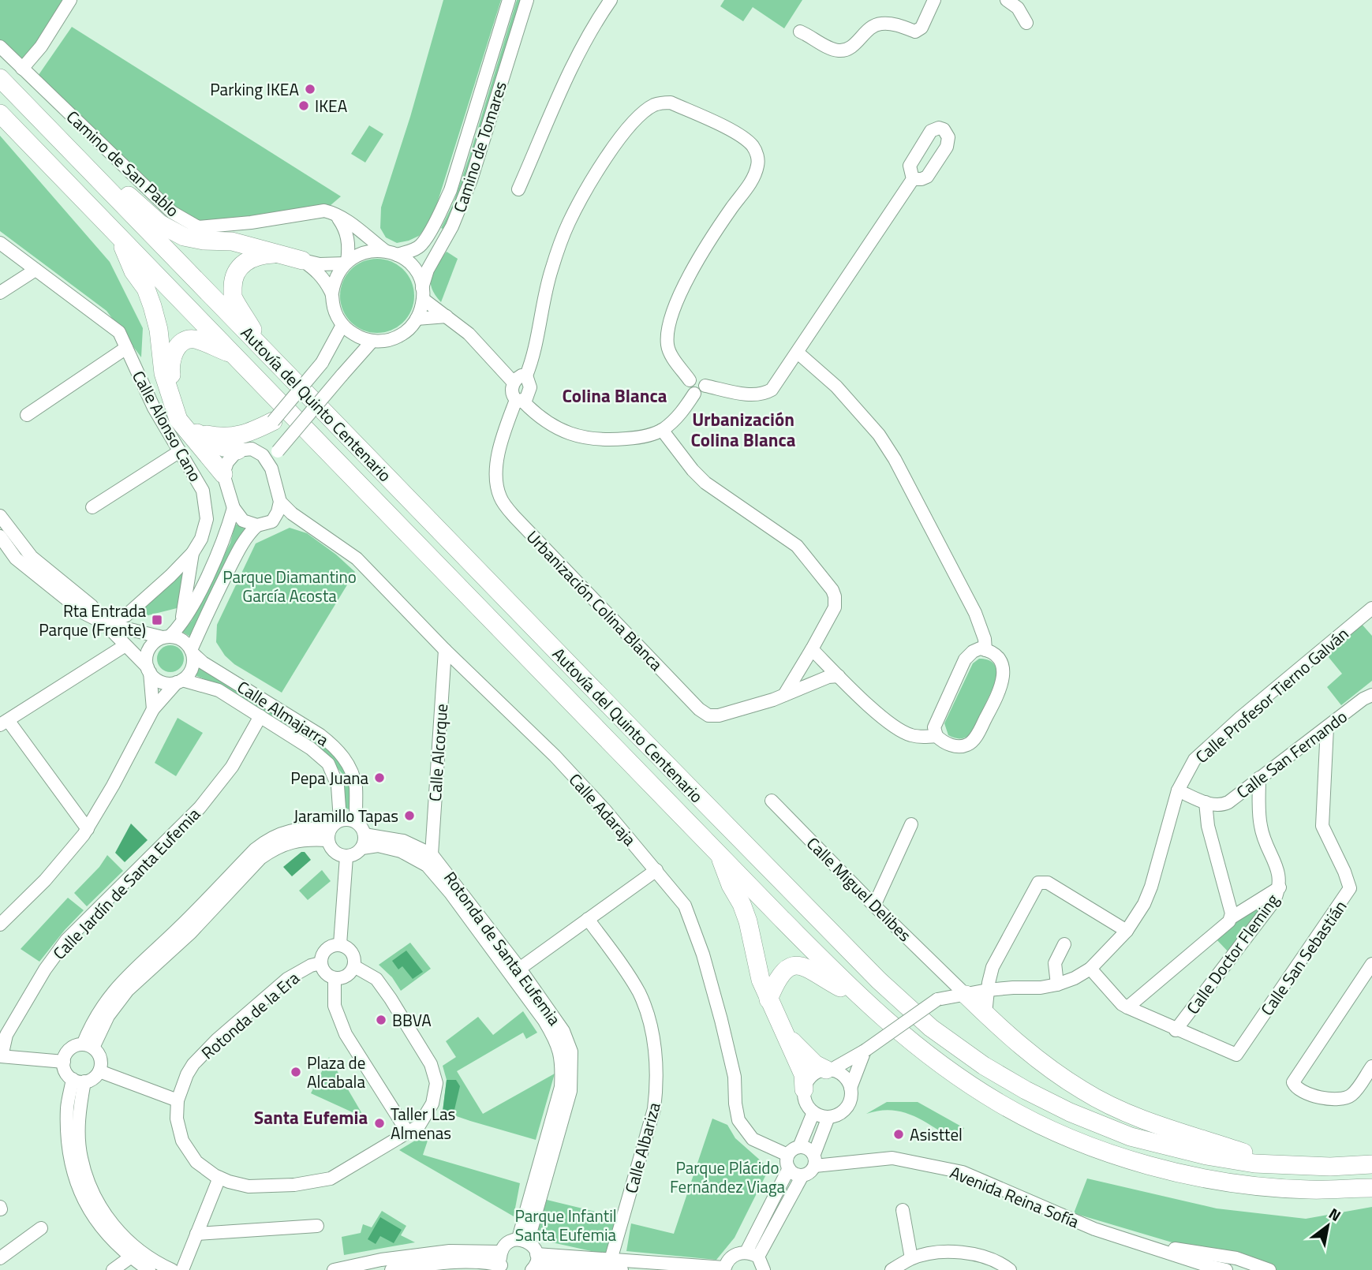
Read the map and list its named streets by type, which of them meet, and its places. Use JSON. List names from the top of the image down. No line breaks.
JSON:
{"streets":{"highway":["Autovía del Quinto Centenario"],"street":["Camino de Tomares","Camino de San Pablo","Calle Alonso Cano","Urbanización Colina Blanca","Calle Profesor Tierno Galván","Calle Almajarra","Calle Alcorque","Calle San Fernando","Calle Adaraja","Calle Jardín de Santa Eufemia","Calle Miguel Delibes","Rotonda de Santa Eufemia","Calle Doctor Fleming","Calle San Sebastián","Rotonda de la Era","Calle Albariza","Avenida Reina Sofía"]},"crossings":[["Calle Profesor Tierno Galván","Calle Miguel Delibes"],["Calle Almajarra","Calle Jardín de Santa Eufemia"],["Calle Almajarra","Rotonda de Santa Eufemia"],["Calle Alcorque","Calle Adaraja"],["Calle Alcorque","Rotonda de Santa Eufemia"],["Calle San Fernando","Calle Doctor Fleming"],["Calle San Fernando","Calle San Sebastián"],["Calle Adaraja","Avenida Reina Sofía"],["Calle Doctor Fleming","Calle San Sebastián"]],"districts":["Colina Blanca","Urbanización Colina Blanca","Santa Eufemia"],"parks":["Parque Diamantino García Acosta","Parque Plácido Fernández Viaga","Parque Infantil Santa Eufemia"],"places":{"other":["Parking IKEA","IKEA","Pepa Juana","Jaramillo Tapas","BBVA","Plaza de Alcabala","Taller Las Almenas","Asisttel"],"transit":["Rta Entrada Parque (Frente)"]},"north":"top right"}
